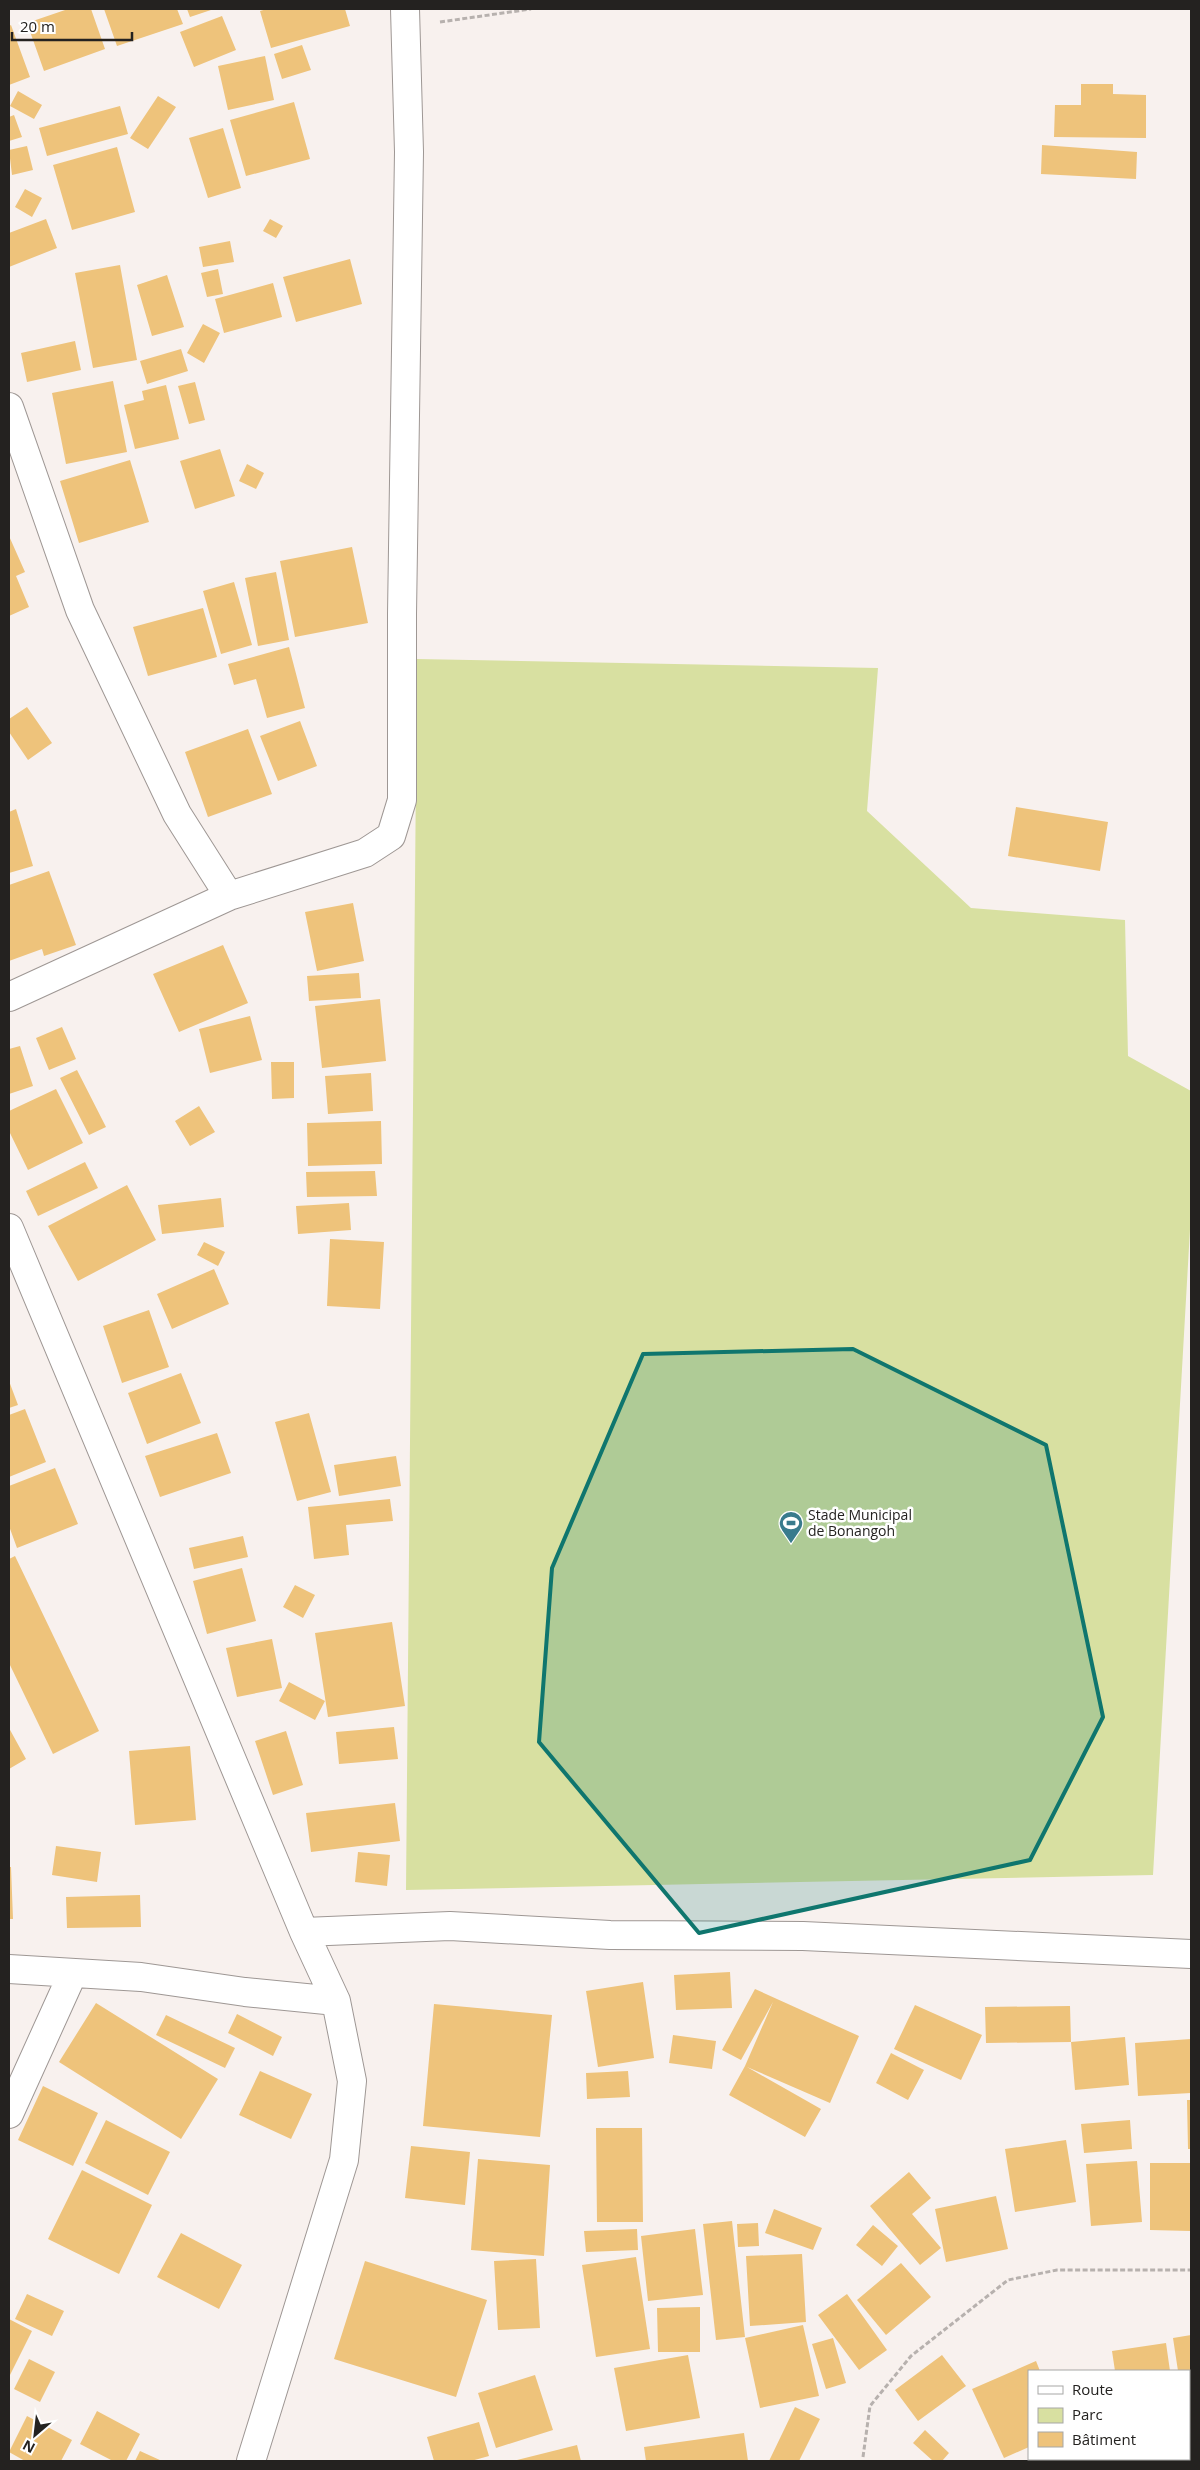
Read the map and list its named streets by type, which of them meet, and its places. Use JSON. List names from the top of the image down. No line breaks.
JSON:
{"places":{"sports":["Stade Municipal de Bonangoh"]},"legend":["Route","Parc","Bâtiment"],"scale_bar":"20 m","north":"bottom left"}
